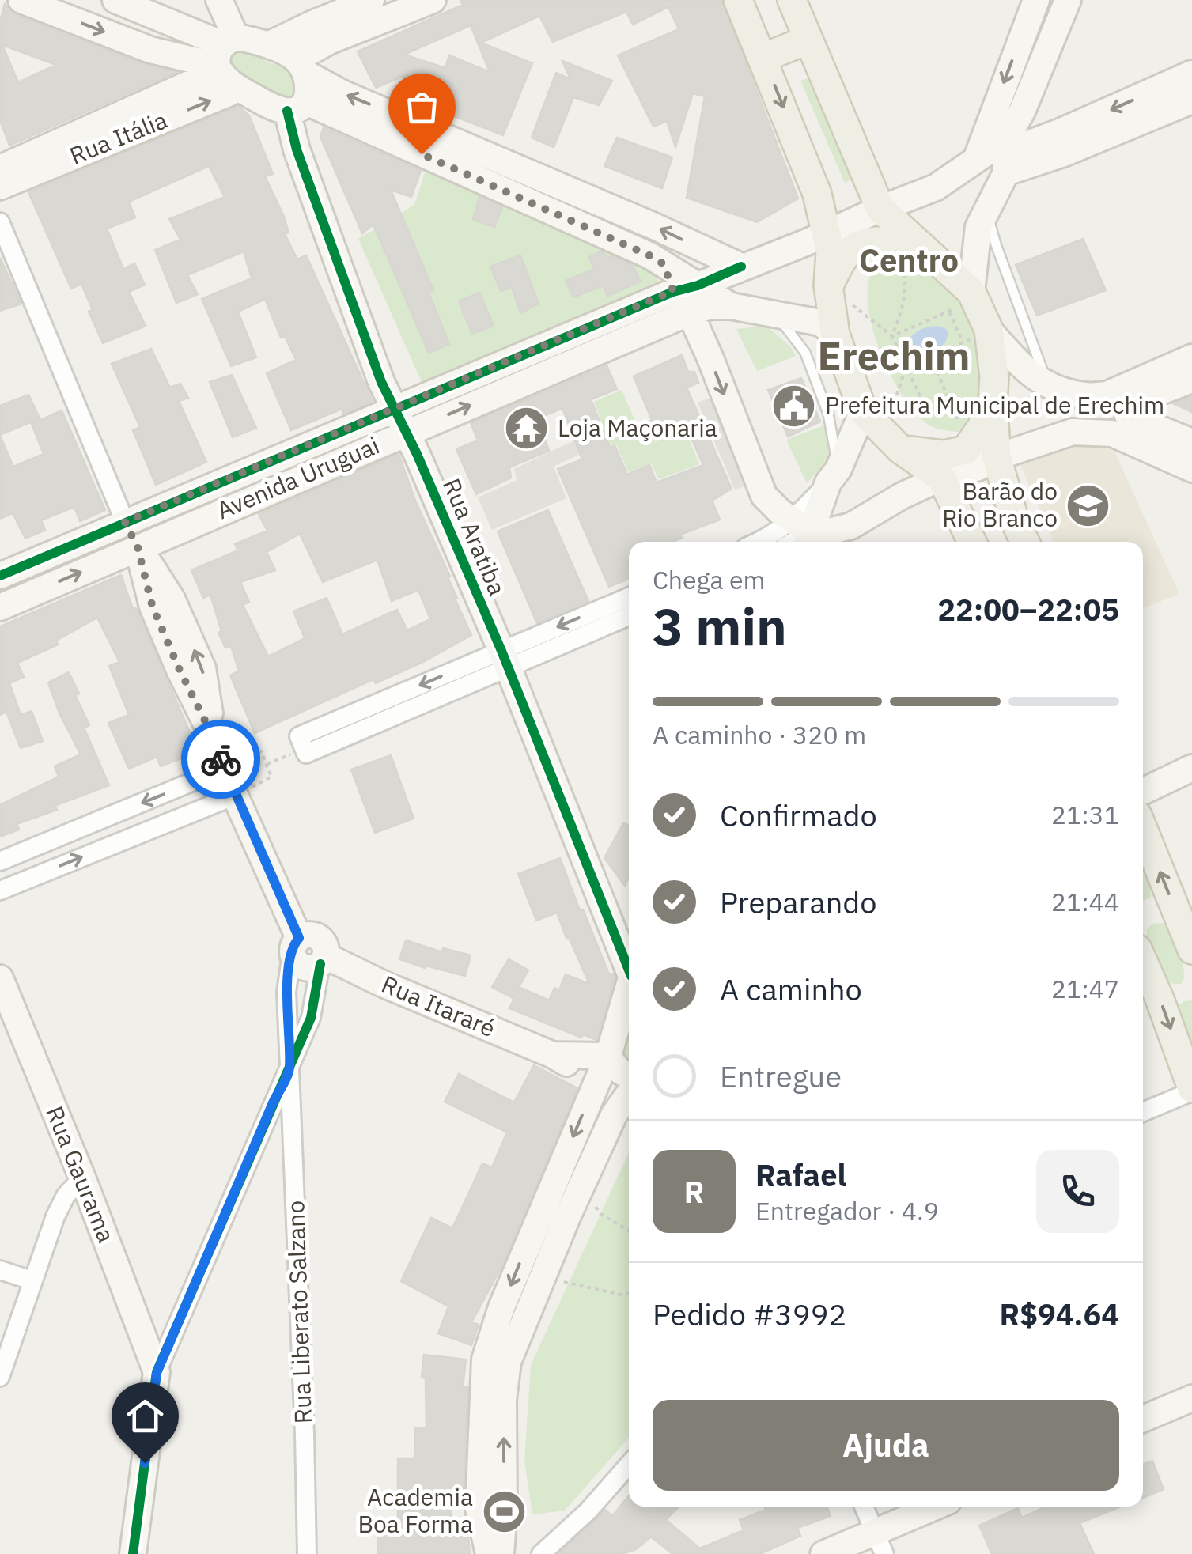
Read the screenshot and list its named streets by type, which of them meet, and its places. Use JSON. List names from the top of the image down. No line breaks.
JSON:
{"streets":{"main road":["Rua Itália","Avenida Uruguai","Rua Aratiba","Rua Itararé","Rua Gaurama"],"street":["Rua Liberato Salzano"]},"crossings":[["Avenida Uruguai","Rua Aratiba"],["Rua Itararé","Rua Liberato Salzano"]],"districts":["Centro","Erechim"],"places":{"public building":["Prefeitura Municipal de Erechim"],"temple":["Loja Maçonaria"],"school or university":["Barão do Rio Branco"],"sports":["Academia Boa Forma"]},"page":{"heading":["3 min","Chega em","22:00–22:05"],"panel":["Rafael","Entregador · 4.9","Pedido #3992","R$94.64"],"bar":"A caminho · 320 m","list":[["Confirmado","21:31"],["Preparando","21:44"],["A caminho","21:47"],"Entregue"],"round":"R","buttons":"Ajuda"}}
